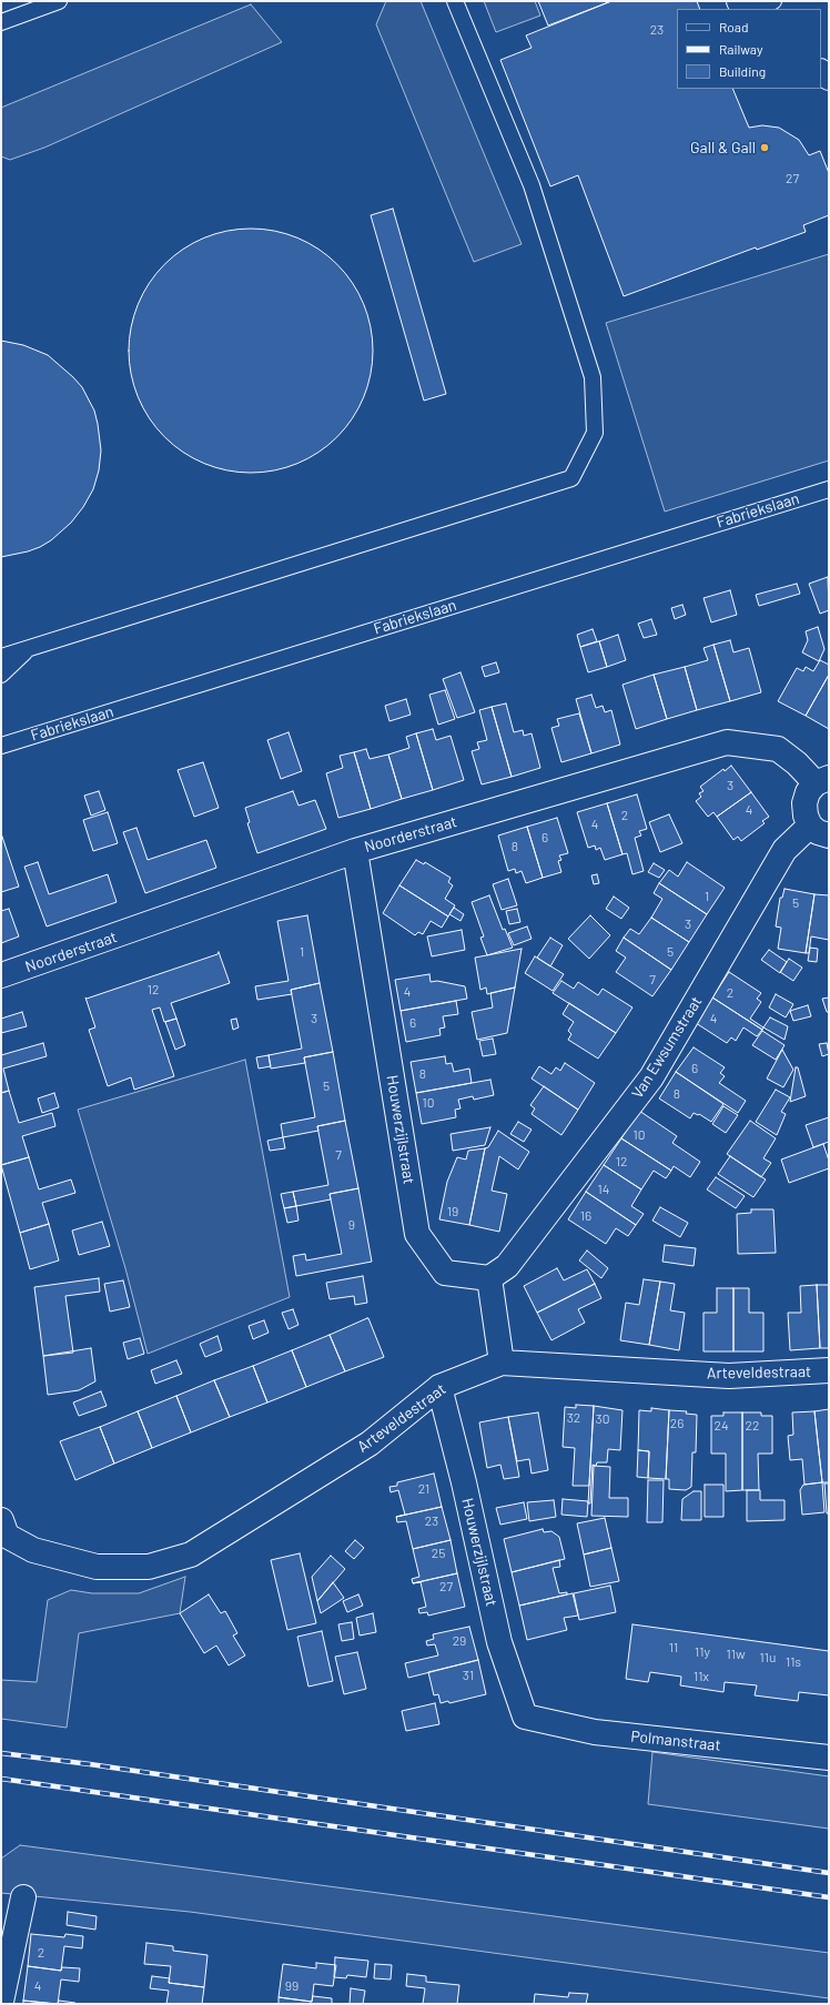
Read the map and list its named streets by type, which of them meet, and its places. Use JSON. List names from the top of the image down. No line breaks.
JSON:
{"streets":{"street":["Noorderstraat","Van Ewsumstraat","Houwerzijlstraat","Arteveldestraat","Polmanstraat"],"lane":["Fabriekslaan"]},"crossings":[["Noorderstraat","Houwerzijlstraat"],["Van Ewsumstraat","Houwerzijlstraat"],["Houwerzijlstraat","Arteveldestraat"],["Houwerzijlstraat","Polmanstraat"]],"places":["Gall & Gall"],"house_numbers":["23","27","3","4","2","4","6","8","1","5","3","1","5","7","12","4","2","3","4","6","6","8","5","8","10","10","7","12","14","19","16","9","32","30","26","24","22","21","23","25","27","29","11","11y","11w","11u","11s","31","11x","2","4","99"],"legend":["Road","Railway","Building"]}
